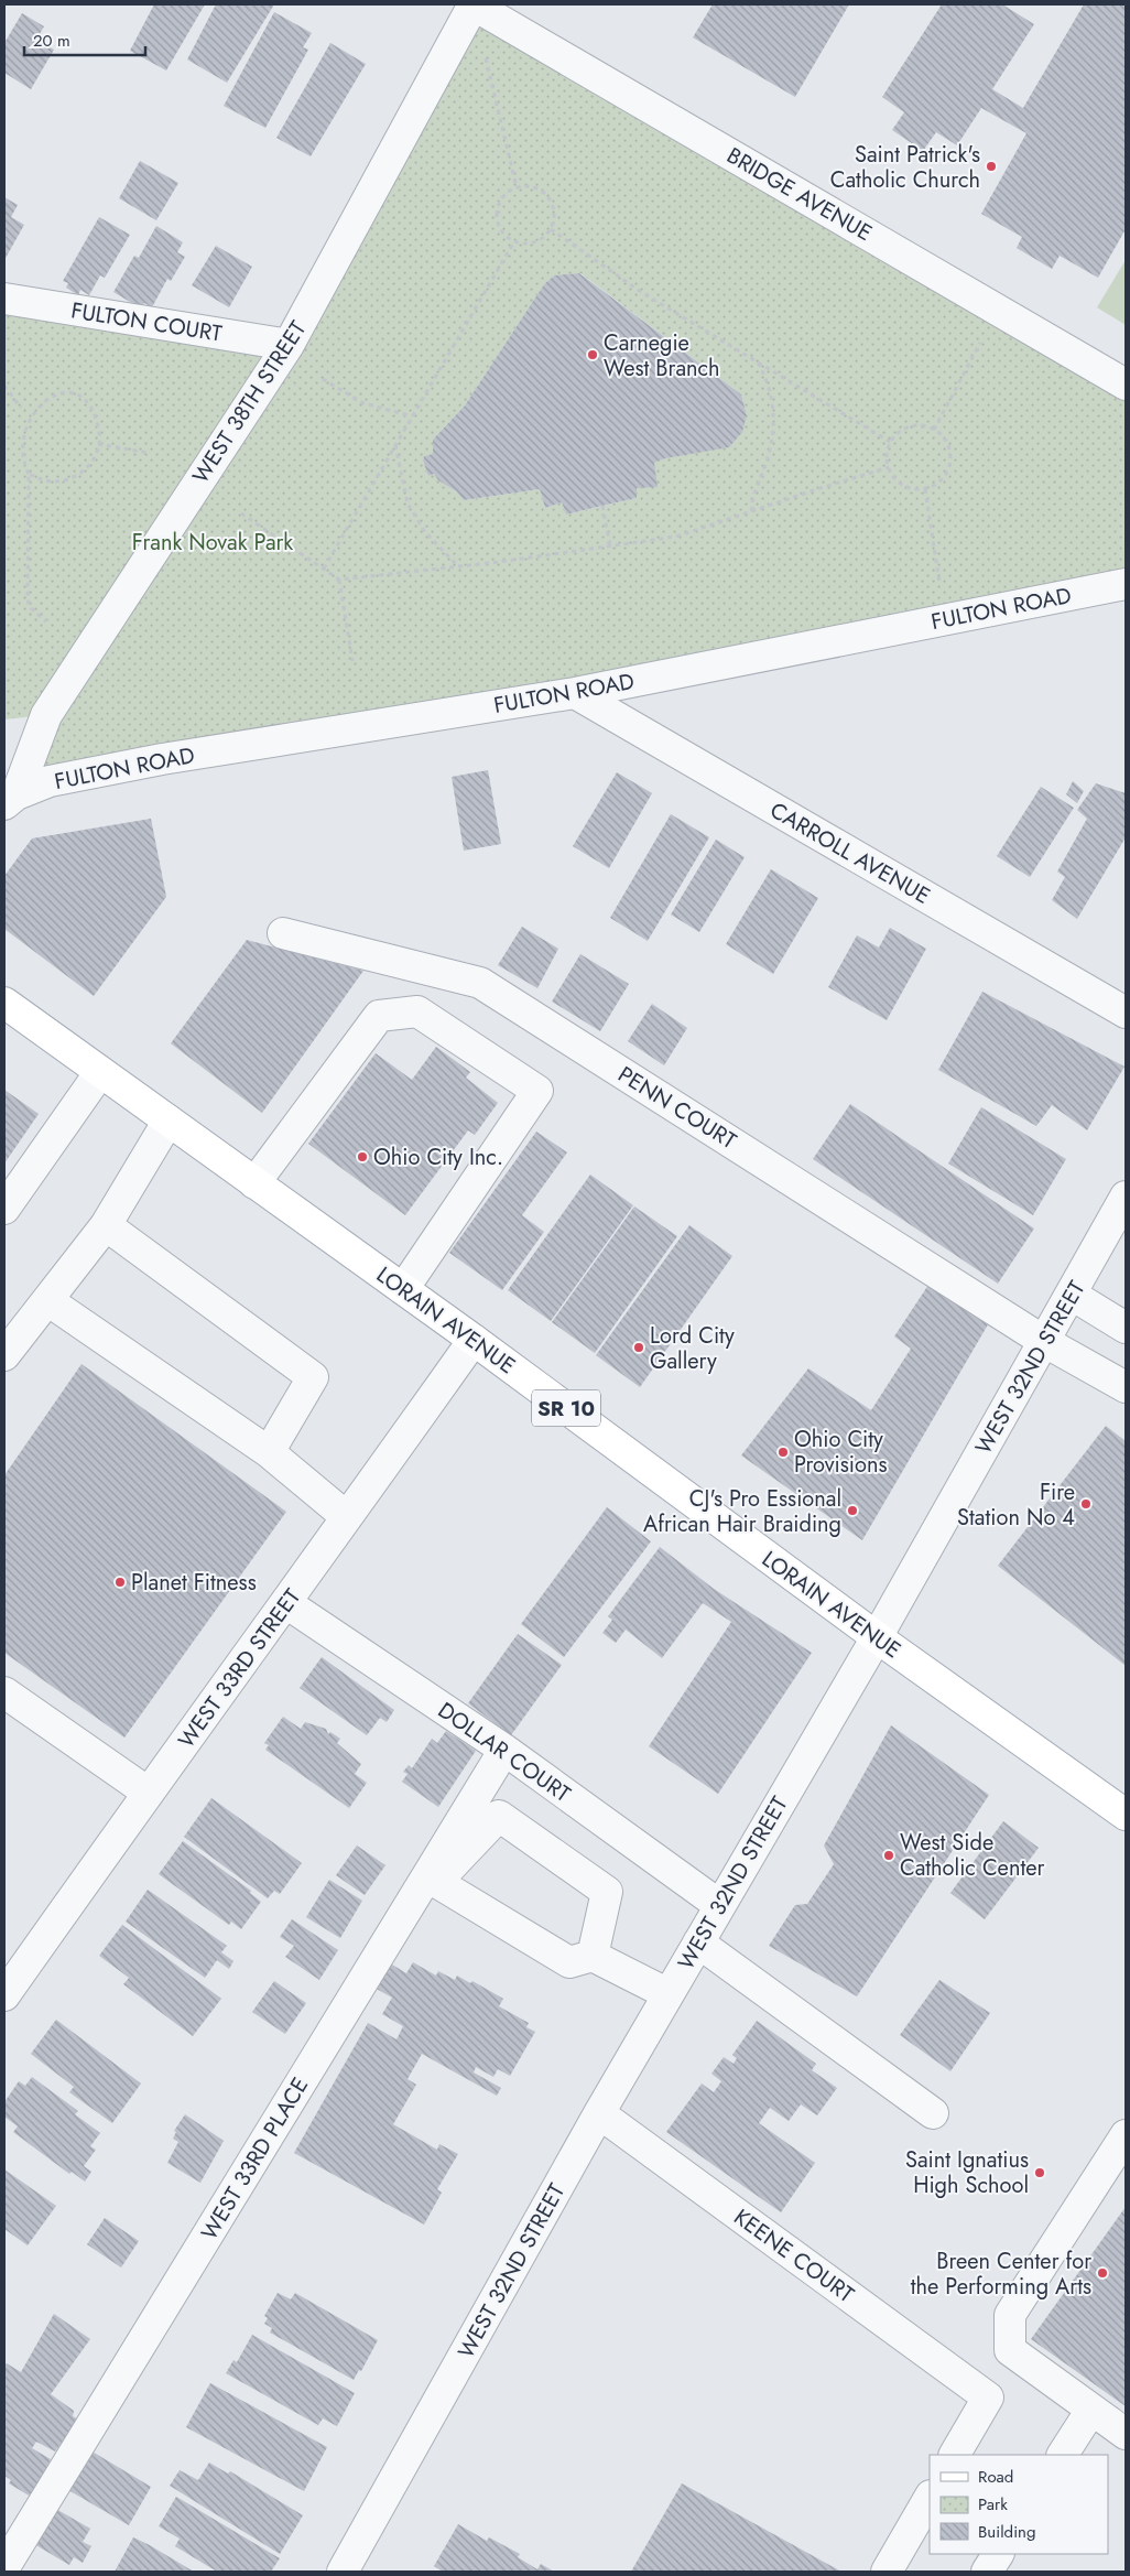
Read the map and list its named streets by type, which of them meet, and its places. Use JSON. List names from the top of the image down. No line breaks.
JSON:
{"streets":{"main road":["LORAIN AVENUE","SR 10"],"street":["BRIDGE AVENUE","FULTON COURT","WEST 38TH STREET","FULTON ROAD","CARROLL AVENUE","PENN COURT","WEST 32ND STREET","WEST 33RD STREET","DOLLAR COURT","WEST 33RD PLACE","KEENE COURT"]},"crossings":[["BRIDGE AVENUE","WEST 38TH STREET"],["FULTON COURT","WEST 38TH STREET"],["WEST 38TH STREET","FULTON ROAD"],["FULTON ROAD","CARROLL AVENUE"],["PENN COURT","WEST 32ND STREET"],["LORAIN AVENUE","WEST 32ND STREET"],["LORAIN AVENUE","WEST 33RD STREET"],["WEST 32ND STREET","DOLLAR COURT"],["WEST 32ND STREET","KEENE COURT"],["WEST 33RD STREET","DOLLAR COURT"],["DOLLAR COURT","WEST 33RD PLACE"]],"parks":["Frank Novak Park"],"places":["Saint Patrick's Catholic Church","Carnegie West Branch","Ohio City Inc.","Lord City Gallery","Ohio City Provisions","Fire Station No 4","CJ's Pro Essional African Hair Braiding","Planet Fitness","West Side Catholic Center","Saint Ignatius High School","Breen Center for the Performing Arts"],"legend":["Road","Park","Building"],"scale_bar":"20 m"}
